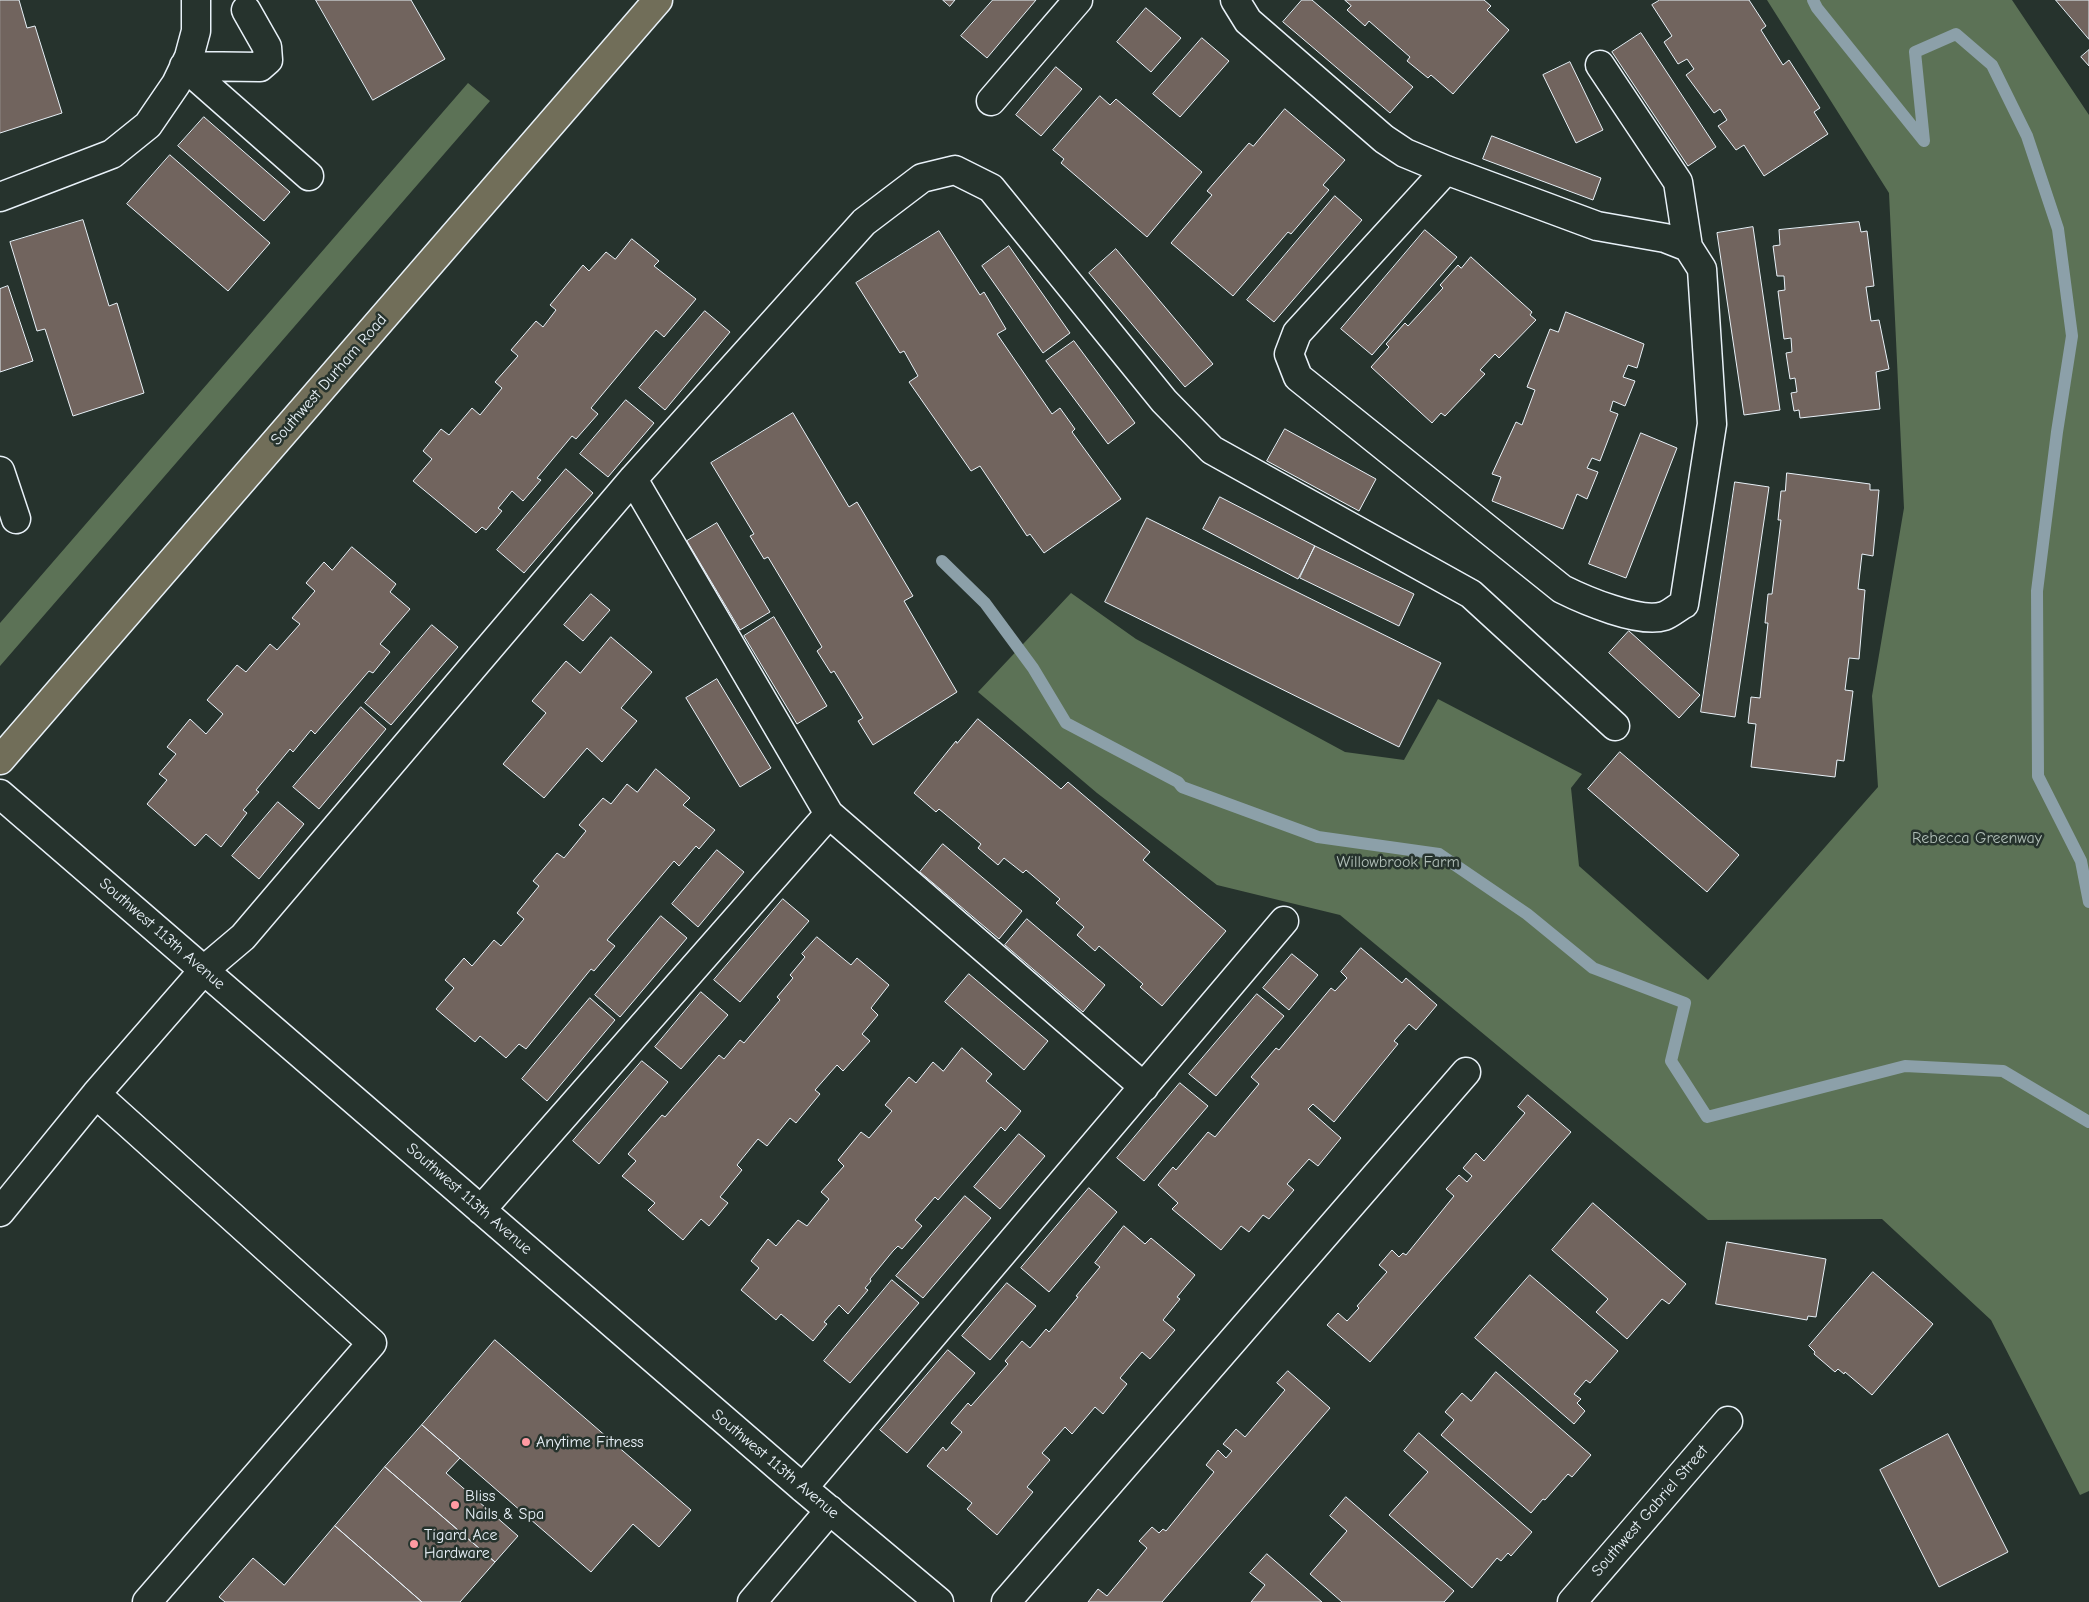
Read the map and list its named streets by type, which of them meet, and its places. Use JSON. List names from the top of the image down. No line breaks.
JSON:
{"streets":{"main road":["Southwest Durham Road"],"street":["Southwest 113th Avenue","Southwest Gabriel Street"]},"parks":["Rebecca Greenway","Willowbrook Farm"],"places":["Anytime Fitness","Bliss Nails & Spa","Tigard Ace Hardware"]}
